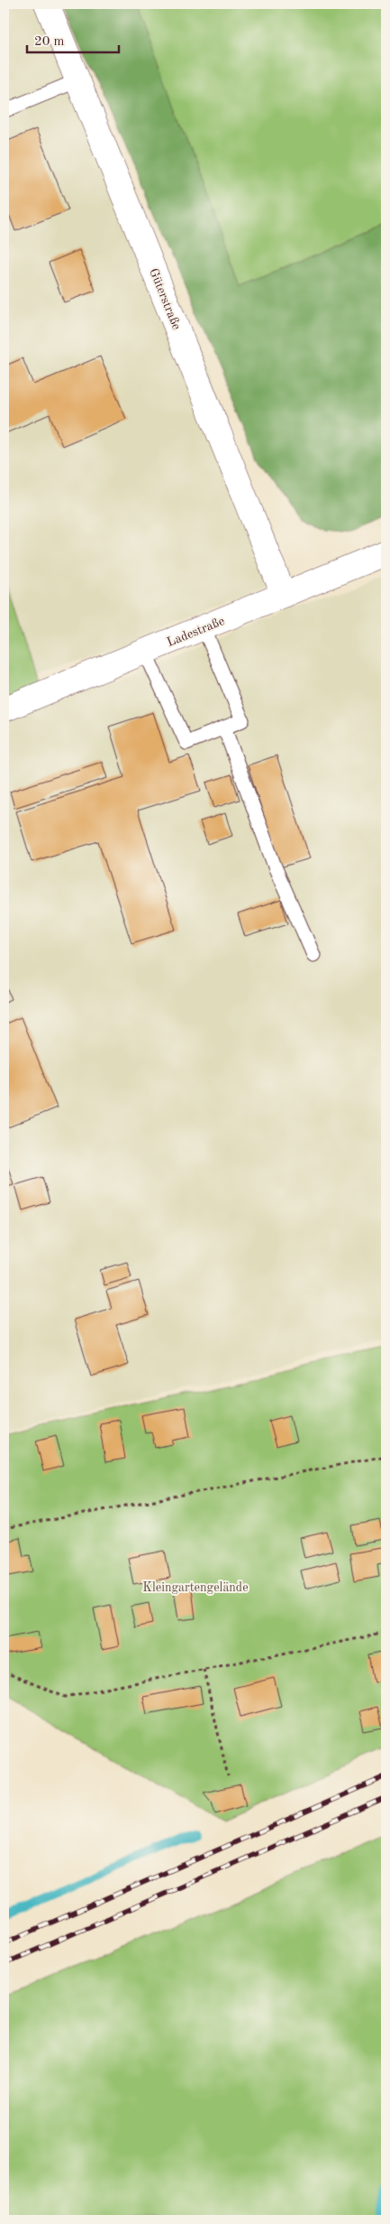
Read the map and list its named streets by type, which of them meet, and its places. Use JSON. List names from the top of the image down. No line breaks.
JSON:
{"streets":{"street":["Güterstraße","Ladestraße"]},"crossings":[["Güterstraße","Ladestraße"]],"parks":["Kleingartengelände"],"scale_bar":"20 m"}
